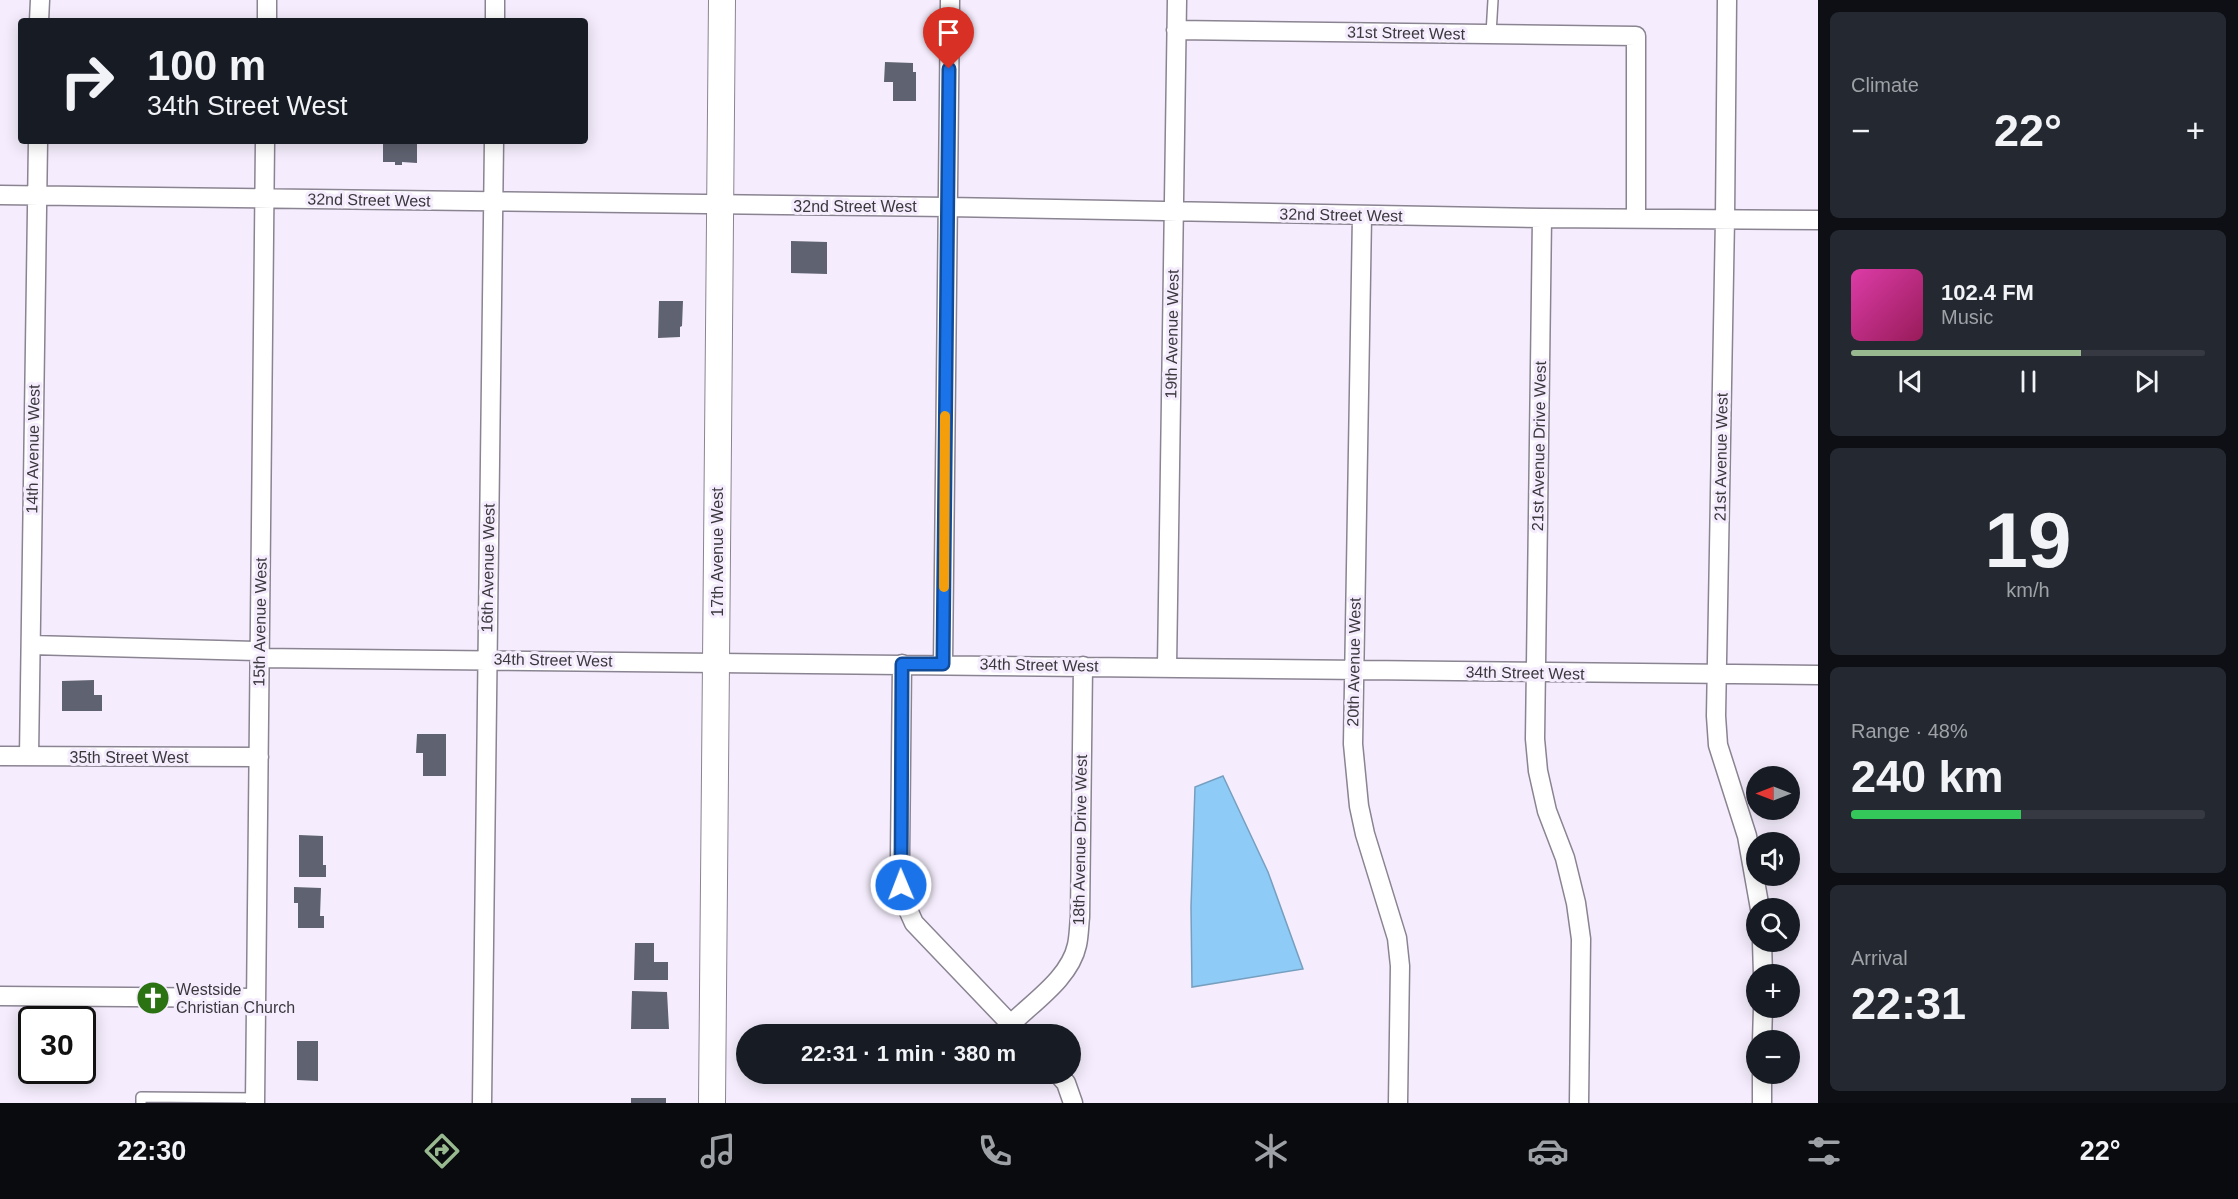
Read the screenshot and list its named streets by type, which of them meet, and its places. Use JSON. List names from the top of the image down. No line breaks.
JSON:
{"streets":{"street":["31st Street West","32nd Street West","19th Avenue West","21st Avenue Drive West","14th Avenue West","21st Avenue West","17th Avenue West","16th Avenue West","15th Avenue West","34th Street West","20th Avenue West","35th Street West","18th Avenue Drive West"]},"crossings":[["31st Street West","32nd Street West"],["31st Street West","19th Avenue West"],["32nd Street West","19th Avenue West"],["32nd Street West","21st Avenue Drive West"],["32nd Street West","14th Avenue West"],["32nd Street West","21st Avenue West"],["32nd Street West","17th Avenue West"],["32nd Street West","16th Avenue West"],["32nd Street West","15th Avenue West"],["32nd Street West","20th Avenue West"],["19th Avenue West","34th Street West"],["21st Avenue Drive West","34th Street West"],["14th Avenue West","34th Street West"],["14th Avenue West","35th Street West"],["21st Avenue West","34th Street West"],["17th Avenue West","34th Street West"],["16th Avenue West","34th Street West"],["15th Avenue West","34th Street West"],["15th Avenue West","35th Street West"],["34th Street West","20th Avenue West"],["34th Street West","18th Avenue Drive West"]],"places":{"church":["Westside Christian Church"]},"north":"left","page":{"tile":["Climate",["19","km/h"],["Range · 48%","240 km"],["Arrival","22:31"]],"turn":["100 m","34th Street West"],"heat":["−","22°","+"],"song":["102.4 FM","Music"],"map_buttons":["+","−"],"limit":"30","trip":"22:31 · 1 min · 380 m","tabs":["22:30","22°"]}}
